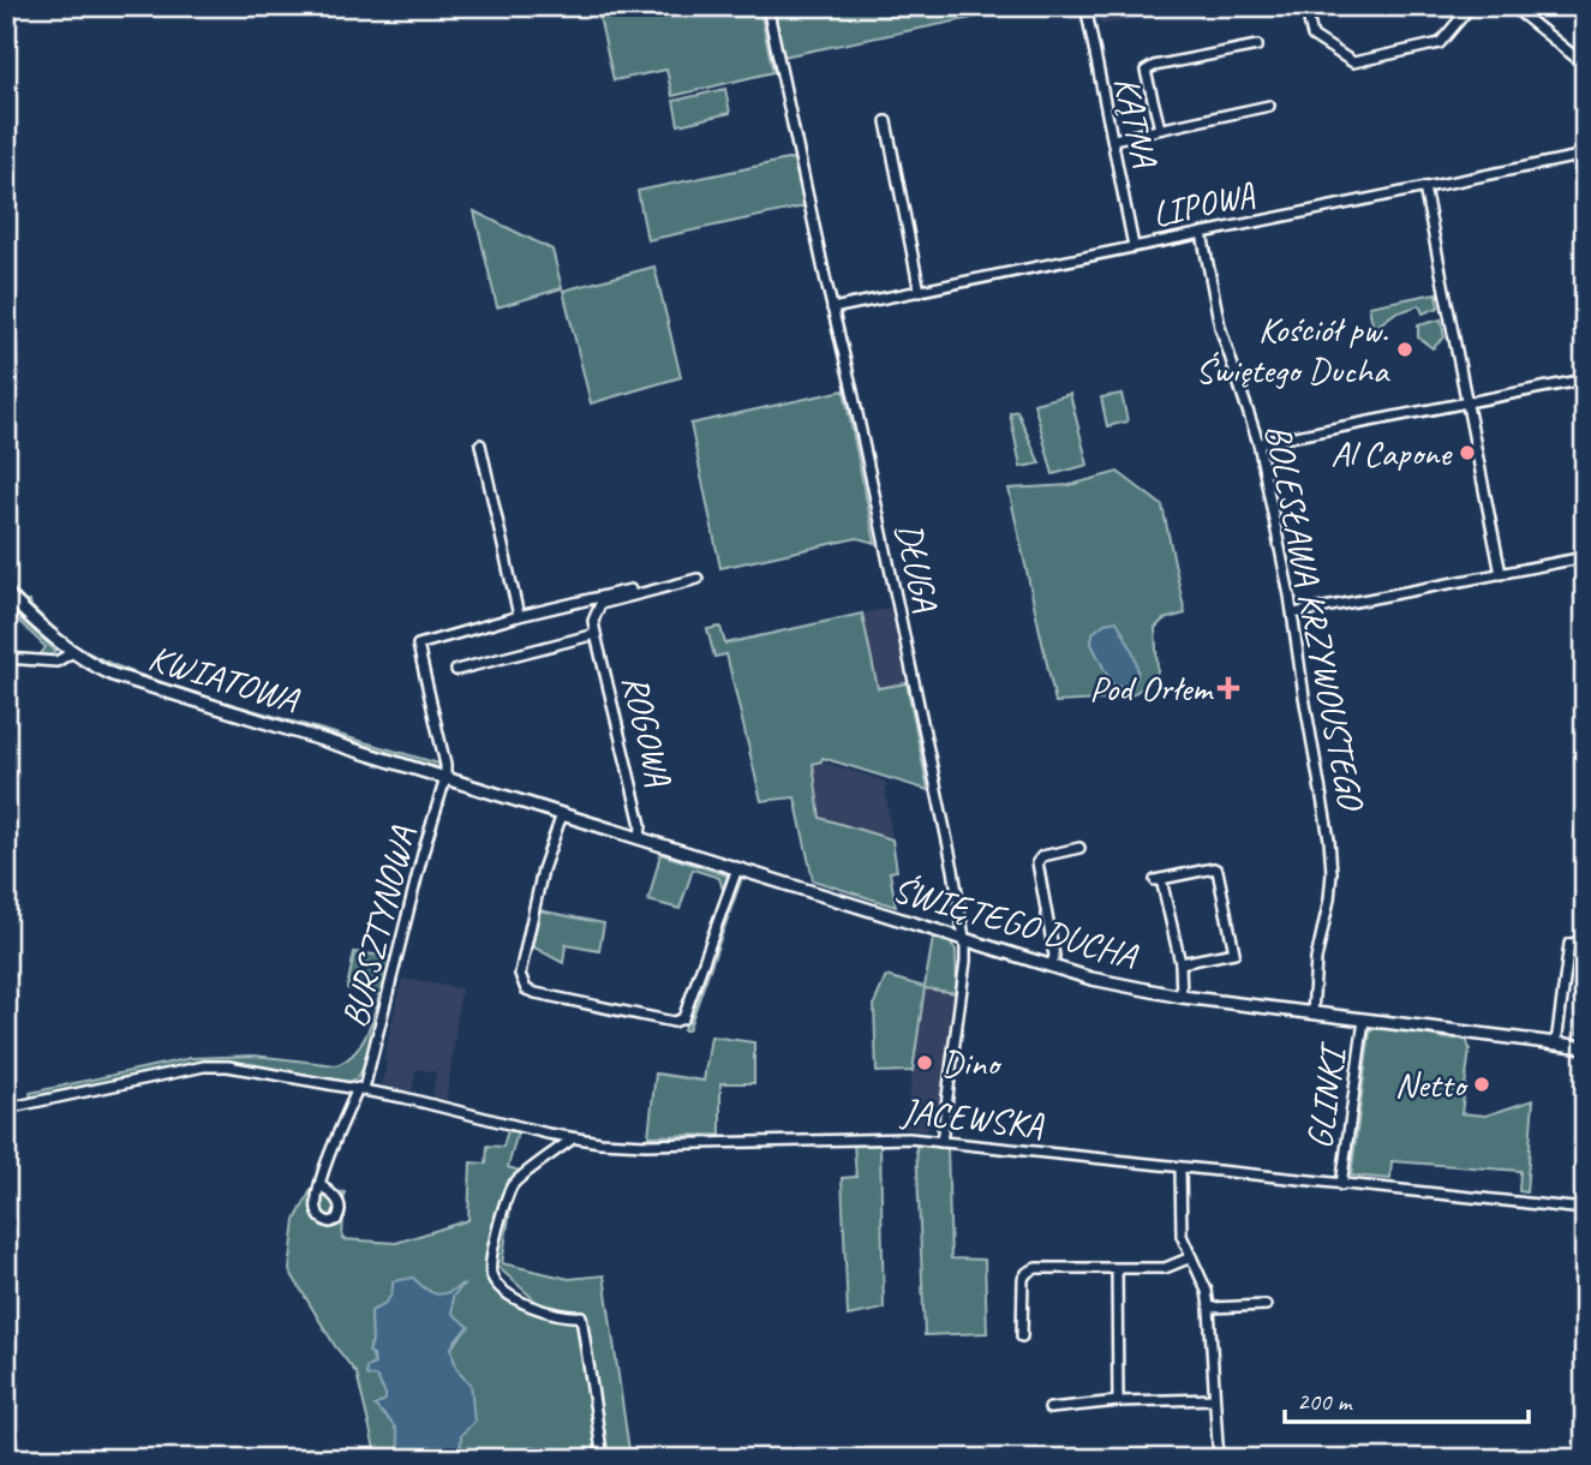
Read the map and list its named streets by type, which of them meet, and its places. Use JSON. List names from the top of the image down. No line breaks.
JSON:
{"streets":{"main road":["KWIATOWA","ŚWIĘTEGO DUCHA"],"street":["KĄTNA","LIPOWA","DŁUGA","BOLESŁAWA KRZYWOUSTEGO","ROGOWA","BURSZTYNOWA","GLINKI","JACEWSKA"]},"crossings":[["KĄTNA","LIPOWA"],["LIPOWA","DŁUGA"],["LIPOWA","BOLESŁAWA KRZYWOUSTEGO"],["DŁUGA","ŚWIĘTEGO DUCHA"],["DŁUGA","JACEWSKA"],["BOLESŁAWA KRZYWOUSTEGO","ŚWIĘTEGO DUCHA"],["KWIATOWA","ŚWIĘTEGO DUCHA"],["KWIATOWA","BURSZTYNOWA"],["ROGOWA","ŚWIĘTEGO DUCHA"],["ŚWIĘTEGO DUCHA","BURSZTYNOWA"],["ŚWIĘTEGO DUCHA","GLINKI"],["BURSZTYNOWA","JACEWSKA"],["GLINKI","JACEWSKA"]],"places":{"other":["Kościół pw. Świętego Ducha","Al Capone","Dino","Netto"],"health":["Pod Orłem"]},"scale_bar":"200 m"}
